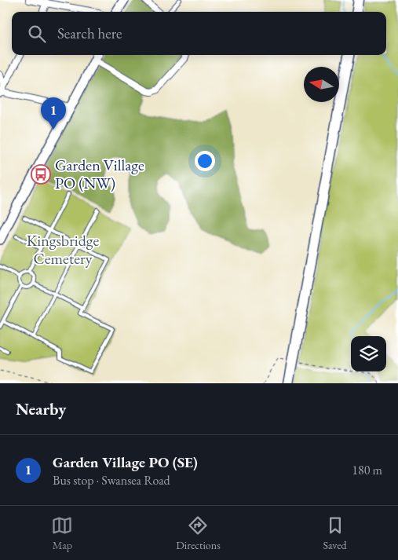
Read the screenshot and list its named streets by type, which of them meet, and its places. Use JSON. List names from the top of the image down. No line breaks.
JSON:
{"parks":["Kingsbridge Cemetery"],"places":{"bus stop":["Garden Village PO (NW)"]},"north":"left","page":{"search":"Search here","pins":"1","heading":"Nearby","list":[{"mark":"1","name":"Garden Village PO (SE)","note":"Bus stop · Swansea Road","value":"180 m"}],"nav":["Map","Directions","Saved"]}}
